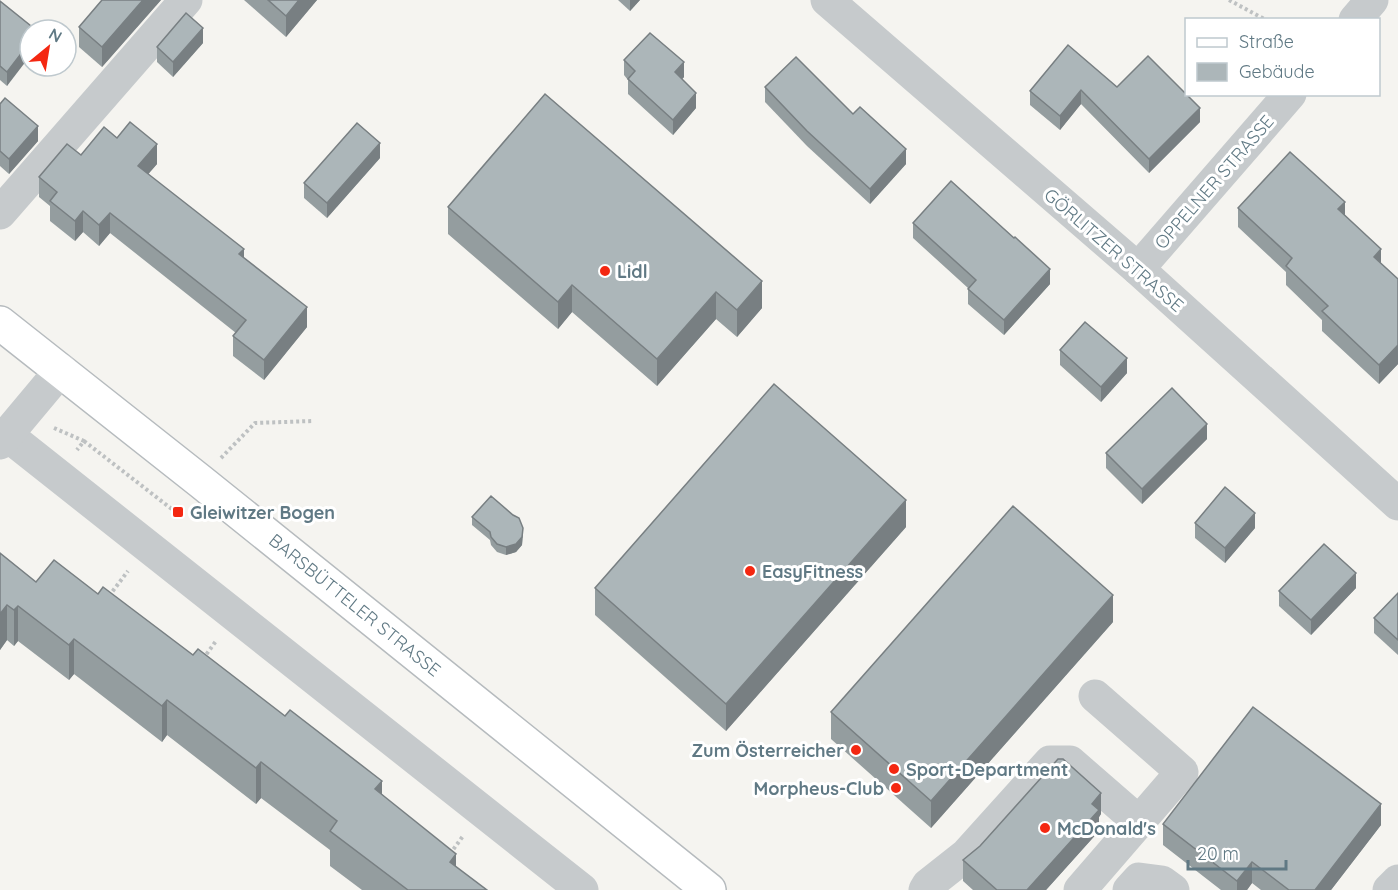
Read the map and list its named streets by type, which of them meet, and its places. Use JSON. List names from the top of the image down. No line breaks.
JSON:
{"streets":{"main road":["BARSBÜTTELER STRASSE"],"street":["OPPELNER STRASSE","GÖRLITZER STRASSE"]},"crossings":[["OPPELNER STRASSE","GÖRLITZER STRASSE"]],"places":{"other":["Lidl","EasyFitness","Zum Österreicher","Sport-Department","Morpheus-Club","McDonald's"],"transit":["Gleiwitzer Bogen"]},"legend":["Straße","Gebäude"],"scale_bar":"20 m","north":"top right"}
